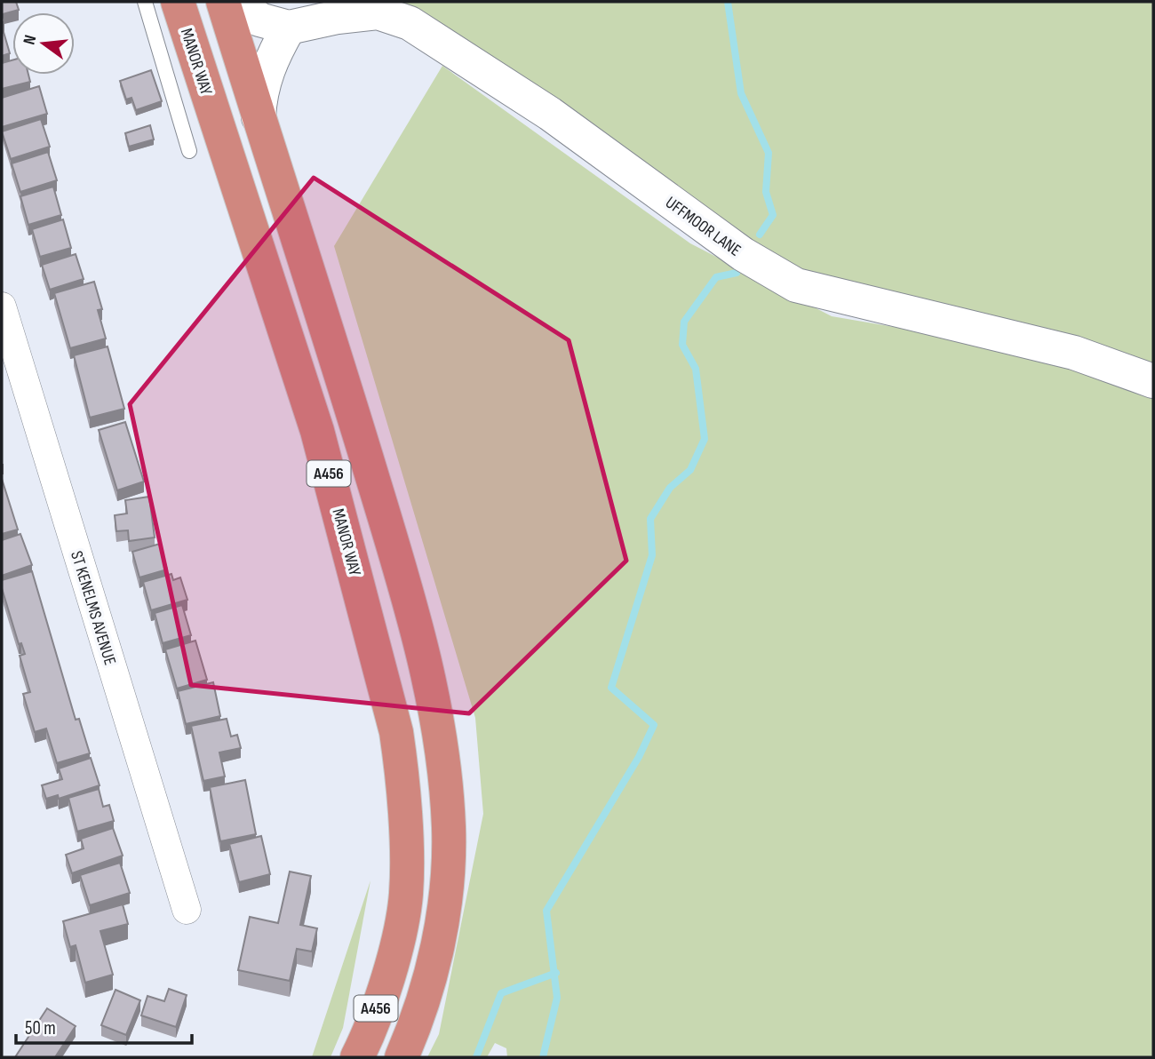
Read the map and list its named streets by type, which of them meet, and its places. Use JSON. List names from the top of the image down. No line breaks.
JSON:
{"streets":{"highway":["MANOR WAY","A456"],"street":["UFFMOOR LANE","ST KENELMS AVENUE"]},"scale_bar":"50 m","north":"left"}
